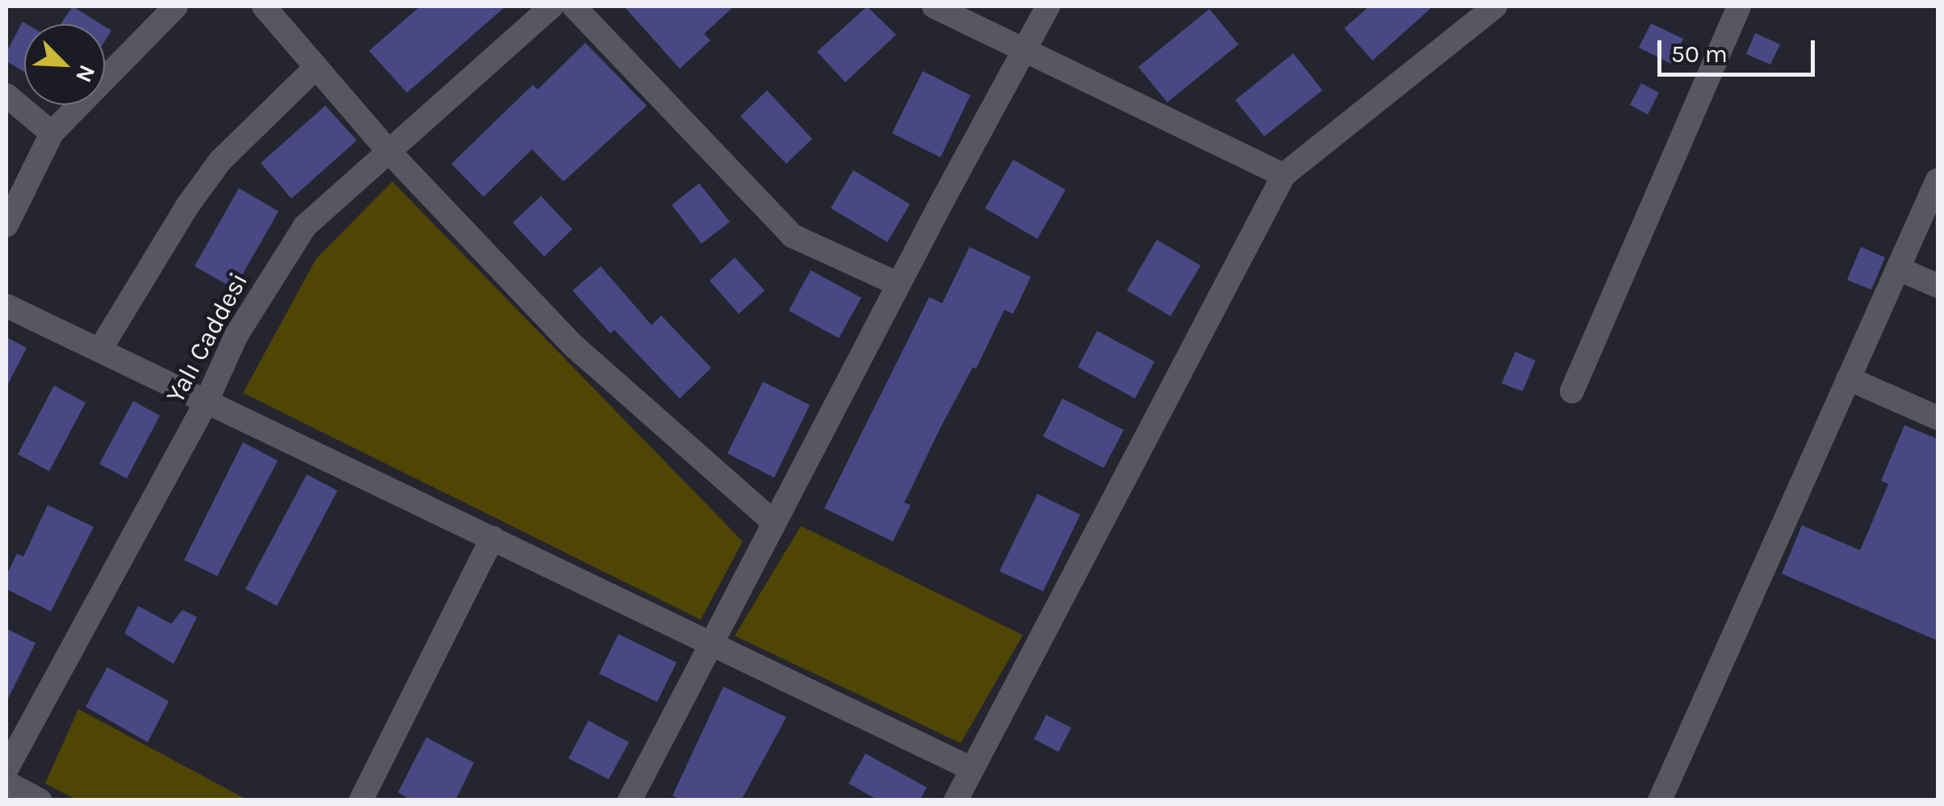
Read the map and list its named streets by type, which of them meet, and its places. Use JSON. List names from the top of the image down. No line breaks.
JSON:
{"streets":{"street":["Yalı Caddesi"]},"scale_bar":"50 m","north":"bottom right"}
